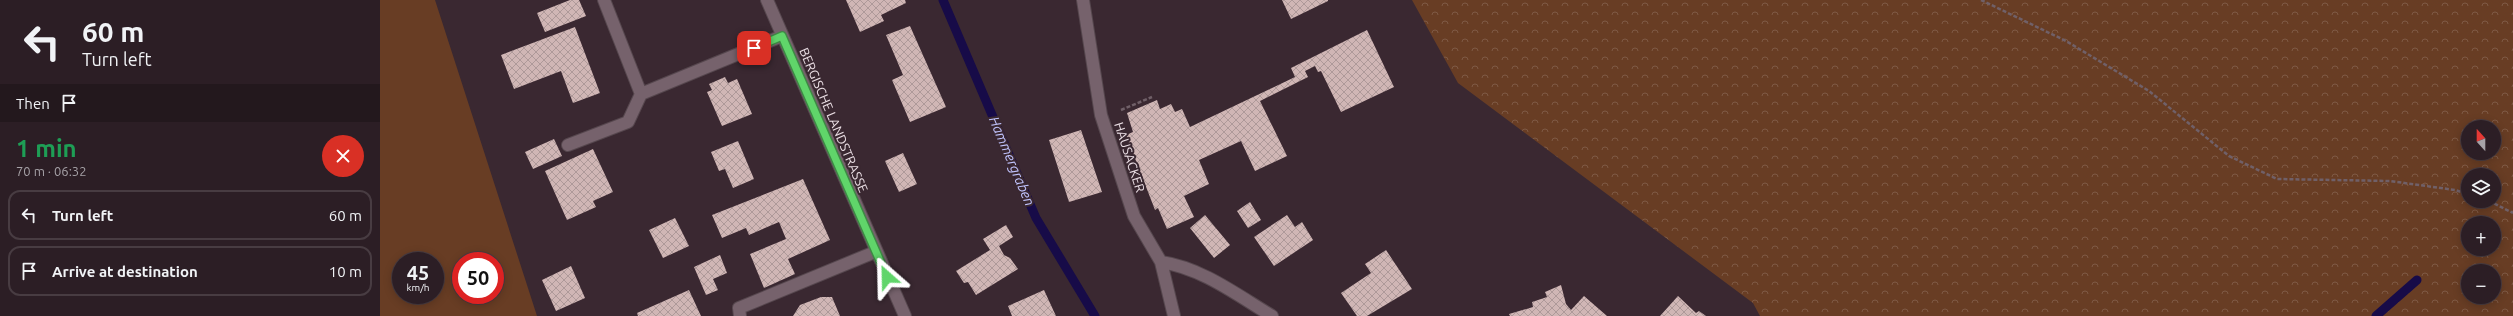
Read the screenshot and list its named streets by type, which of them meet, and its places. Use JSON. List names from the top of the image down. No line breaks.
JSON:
{"streets":{"street":["BERGISCHE LANDSTRASSE","HAUSACKER"]},"water":["Hammergraben"],"north":"top","page":{"turn":["60 m","Turn left"],"then":"Then","map_buttons":["+","−"],"heading":["1 min","70 m · 06:32"],"list":[{"name":"Turn left","value":"60 m"},{"name":"Arrive at destination","value":"10 m"}],"speed":"45 km/h","limit":"50"}}
